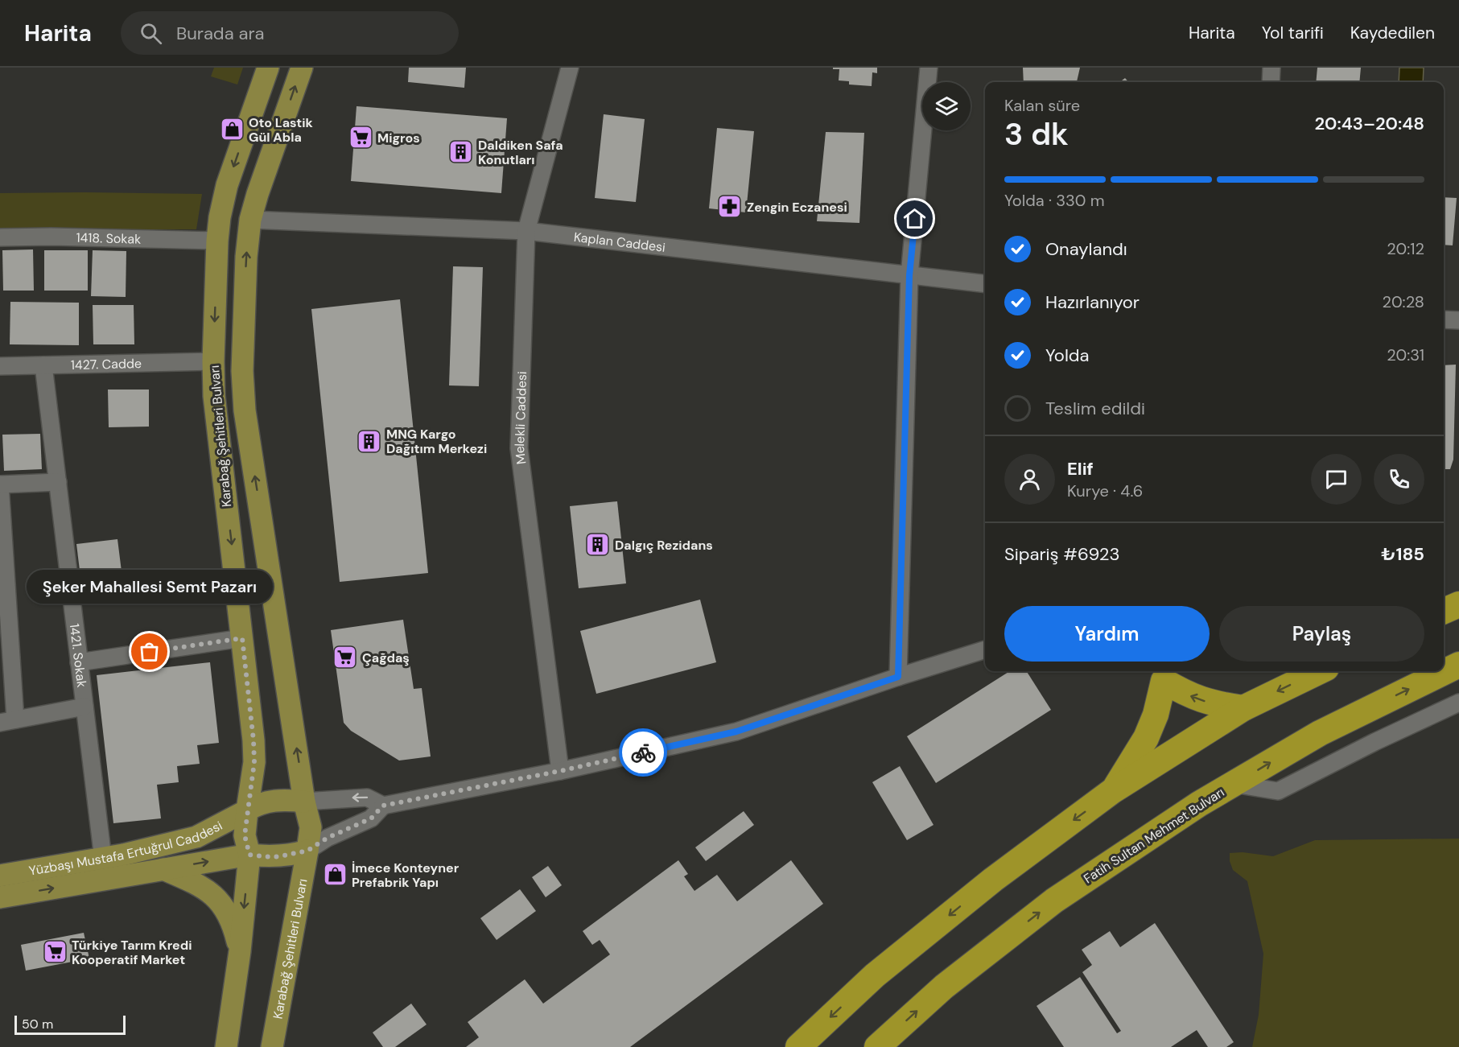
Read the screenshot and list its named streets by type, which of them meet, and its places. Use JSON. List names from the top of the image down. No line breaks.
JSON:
{"streets":{"highway":["Fatih Sultan Mehmet Bulvarı"],"main road":["Karabağ Şehitleri Bulvarı","Yüzbaşı Mustafa Ertuğrul Caddesi"],"street":["1418. Sokak","Kaplan Caddesi","1427. Cadde","Melekli Caddesi","1421. Sokak"]},"crossings":[["1418. Sokak","Karabağ Şehitleri Bulvarı"],["Kaplan Caddesi","Melekli Caddesi"],["Kaplan Caddesi","Karabağ Şehitleri Bulvarı"],["1427. Cadde","Karabağ Şehitleri Bulvarı"],["1427. Cadde","1421. Sokak"],["Karabağ Şehitleri Bulvarı","Yüzbaşı Mustafa Ertuğrul Caddesi"],["1421. Sokak","Yüzbaşı Mustafa Ertuğrul Caddesi"]],"places":{"shop":["Oto Lastik Gül Abla","İmece Konteyner Prefabrik Yapı"],"supermarket":["Migros","Çağdaş","Türkiye Tarım Kredi Kooperatif Market"],"building":["Daldiken Safa Konutları","MNG Kargo Dağıtım Merkezi","Dalgıç Rezidans"],"pharmacy":["Zengin Eczanesi"],"other":["Şeker Mahallesi Semt Pazarı"]},"scale_bar":"50 m","page":{"header":"Harita","search":"Burada ara","nav":["Harita","Yol tarifi","Kaydedilen"],"heading":["3 dk","Kalan süre","20:43–20:48"],"panel":["Elif","Kurye · 4.6","Sipariş #6923","₺185"],"bar":"Yolda · 330 m","list":[["Onaylandı","20:12"],["Hazırlanıyor","20:28"],["Yolda","20:31"],"Teslim edildi"],"bubble":"Şeker Mahallesi Semt Pazarı","buttons":["Yardım","Paylaş"],"scale":"50 m"}}
